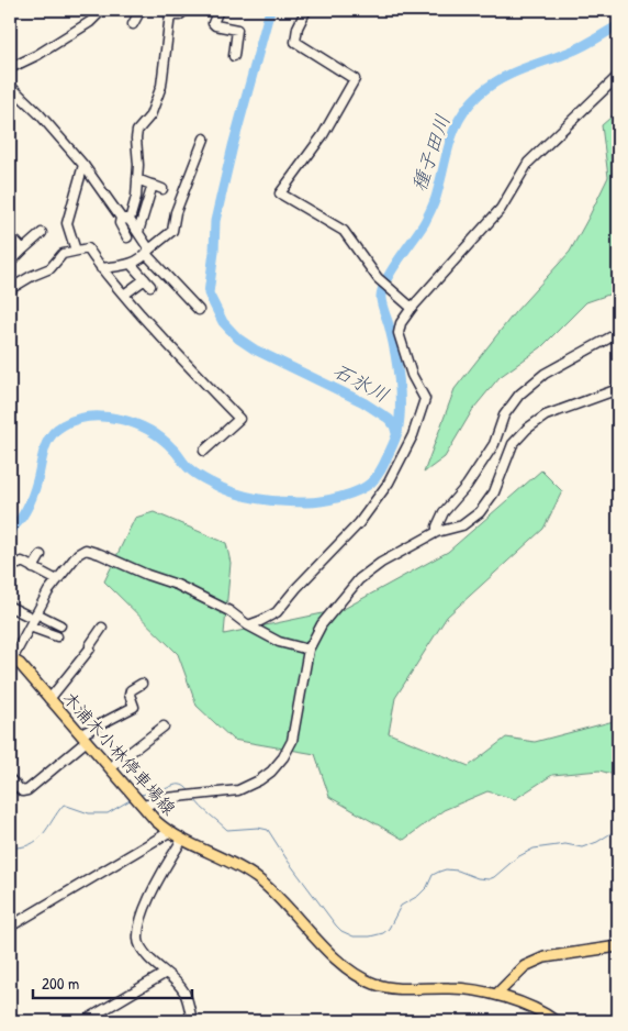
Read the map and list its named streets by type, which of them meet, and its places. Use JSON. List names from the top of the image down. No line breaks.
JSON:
{"streets":{"main road":["木浦木小林停車場線"]},"water":["種子田川","石氷川"],"scale_bar":"200 m"}
